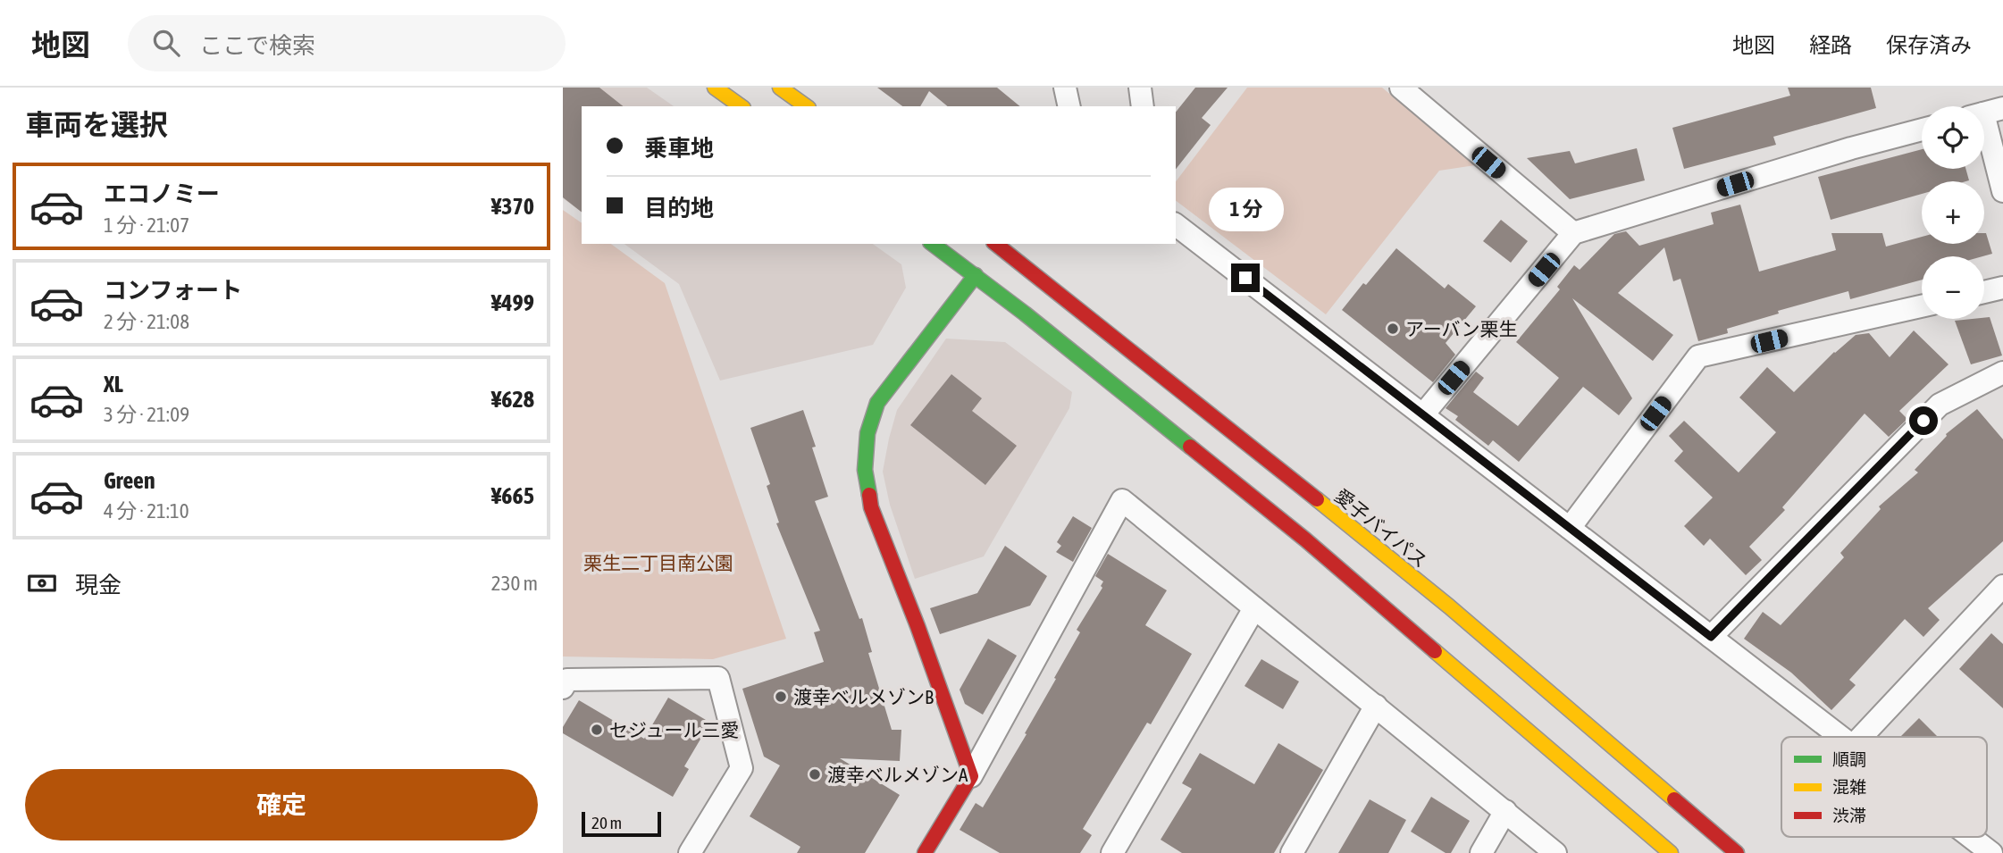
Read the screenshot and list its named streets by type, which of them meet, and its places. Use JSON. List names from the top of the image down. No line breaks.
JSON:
{"streets":{"main road":["愛子バイパス"]},"parks":["栗生二丁目南公園"],"places":["アーバン栗生","渡幸ベルメゾンB","セジュール三愛","渡幸ベルメゾンA"],"legend":["順調","混雑","渋滞"],"scale_bar":"20 m","page":{"header":"地図","search":"ここで検索","nav":["地図","経路","保存済み"],"heading":"車両を選択","map_buttons":["+","−"],"banner":["乗車地","目的地"],"list":[{"name":"エコノミー","note":"1 分 · 21:07","value":"¥370"},{"name":"コンフォート","note":"2 分 · 21:08","value":"¥499"},{"name":"XL","note":"3 分 · 21:09","value":"¥628"},{"name":"Green","note":"4 分 · 21:10","value":"¥665"}],"bubble":"1 分","pay":["現金","230 m"],"buttons":"確定","scale":"20 m"}}
